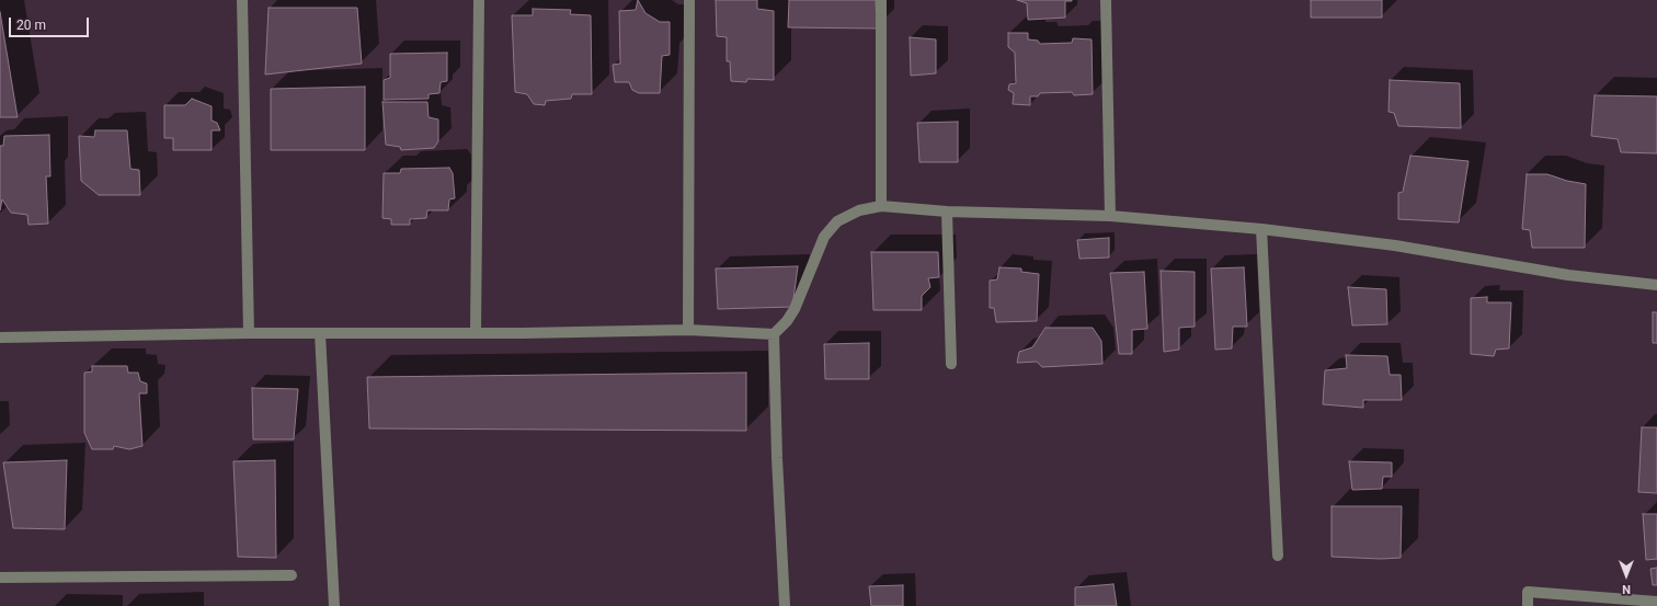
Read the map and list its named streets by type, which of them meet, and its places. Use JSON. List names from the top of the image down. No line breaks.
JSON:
{"scale_bar":"20 m","north":"bottom"}
